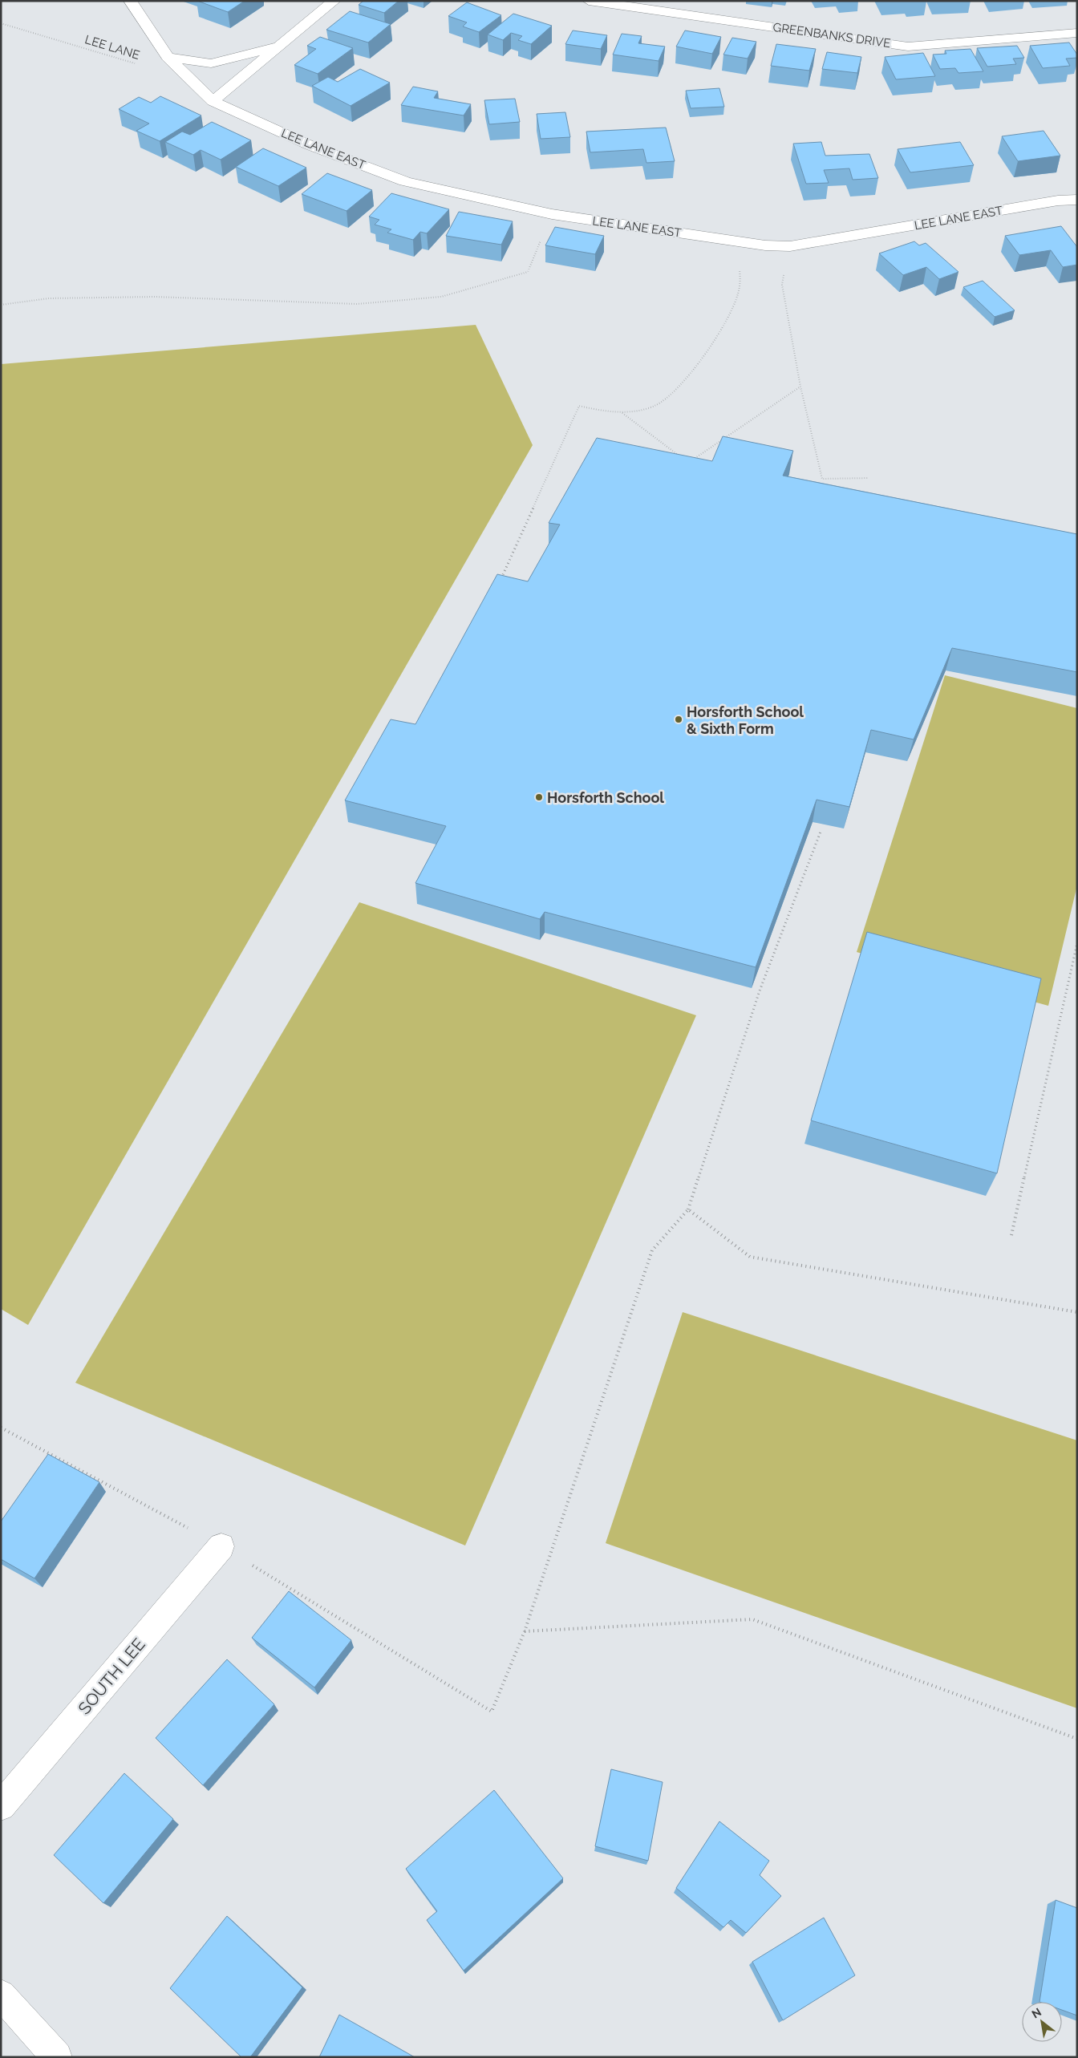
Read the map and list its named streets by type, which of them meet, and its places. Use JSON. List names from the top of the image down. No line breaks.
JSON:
{"streets":{"street":["GREENBANKS DRIVE","LEE LANE EAST","SOUTH LEE"],"path":["LEE LANE"]},"places":["Horsforth School & Sixth Form","Horsforth School"],"north":"top left"}
